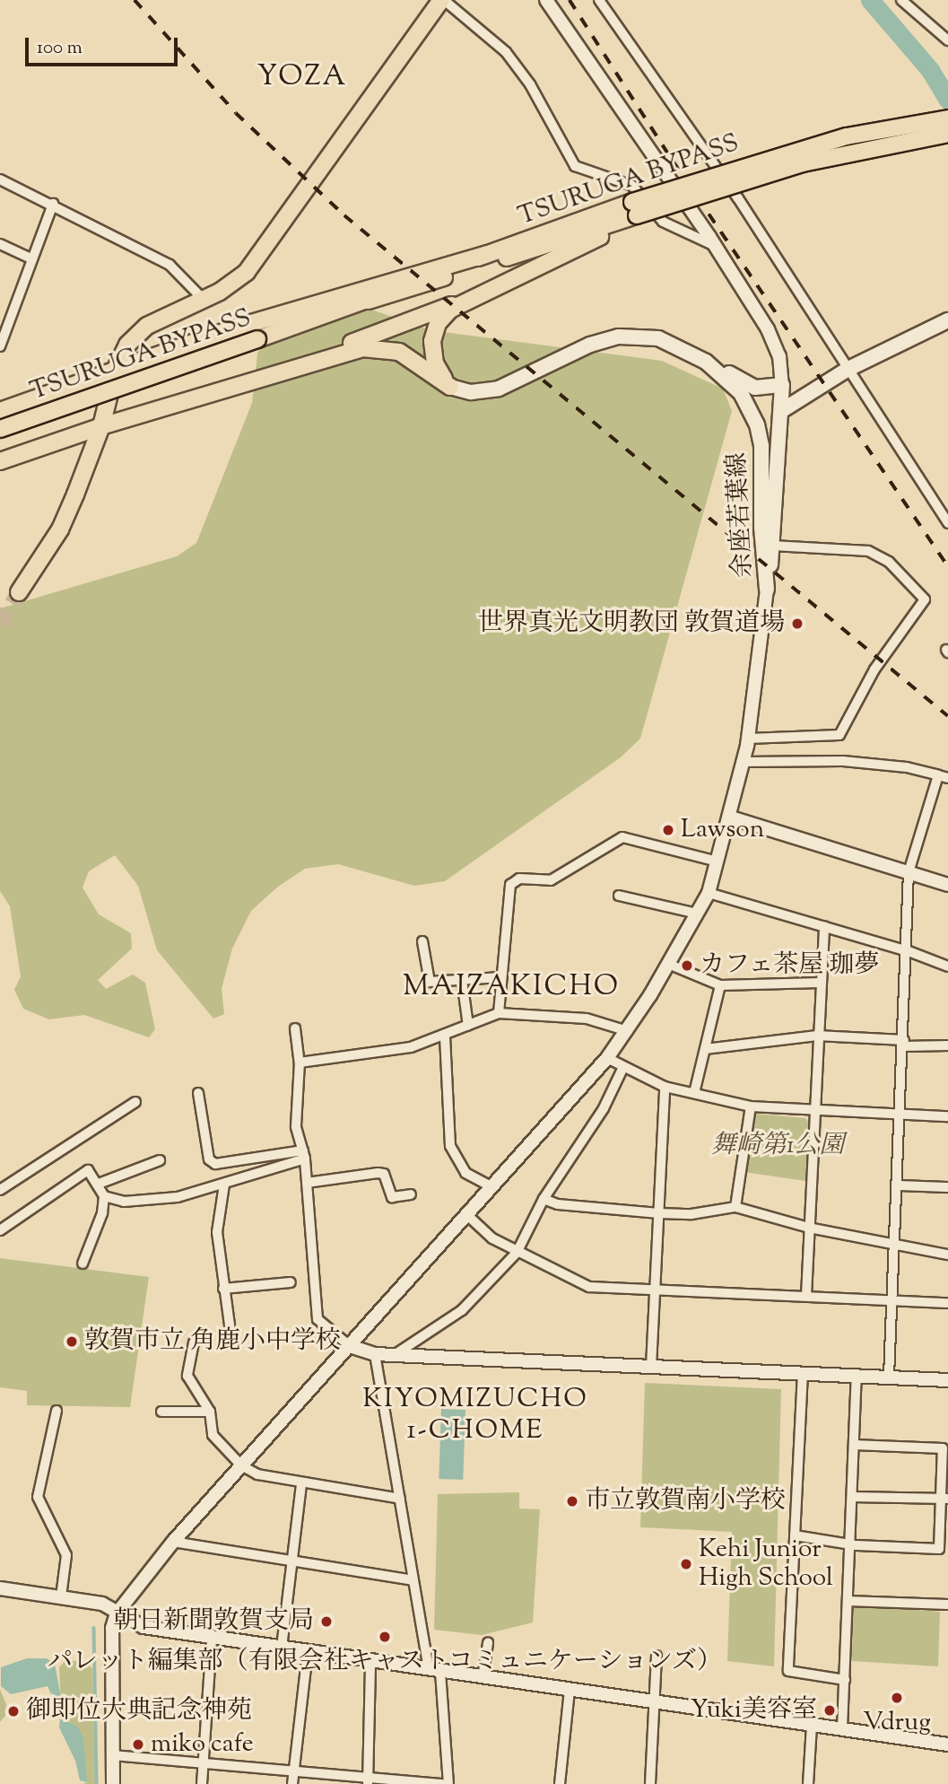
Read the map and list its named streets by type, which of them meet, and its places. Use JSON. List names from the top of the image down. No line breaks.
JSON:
{"streets":{"highway":["TSURUGA BYPASS"],"main road":["余座若葉線"]},"districts":["YOZA","MAIZAKICHO","KIYOMIZUCHO 1-CHOME"],"parks":["舞崎第1公園"],"places":["世界真光文明教団 敦賀道場","Lawson","カフェ茶屋 珈夢","敦賀市立 角鹿小中学校","市立敦賀南小学校","Kehi Junior High School","朝日新聞敦賀支局","パレット編集部（有限会社キャストコミュニケーションズ）","Vdrug","Yuki美容室","御即位大典記念神苑","miko cafe"],"scale_bar":"100 m"}
